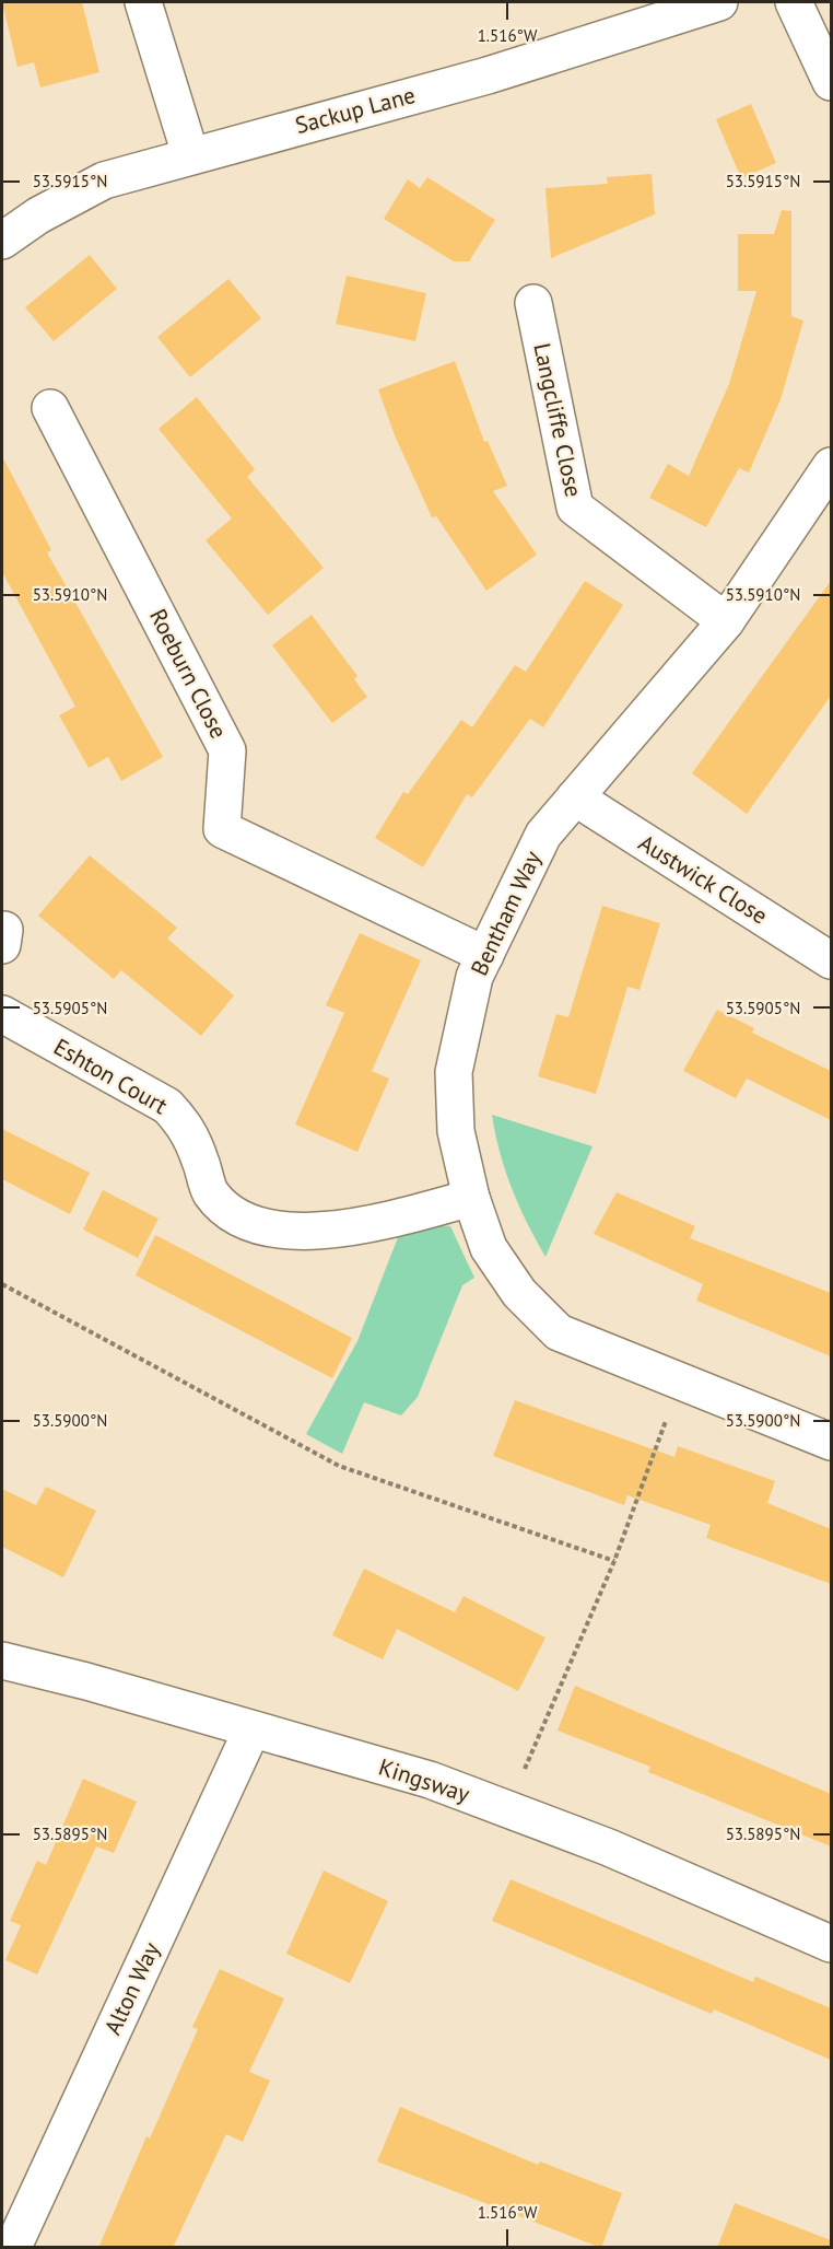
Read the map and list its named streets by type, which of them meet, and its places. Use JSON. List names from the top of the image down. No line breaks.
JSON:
{"streets":{"street":["Sackup Lane","Langcliffe Close","Roeburn Close","Austwick Close","Bentham Way","Eshton Court","Kingsway","Alton Way"]},"crossings":[["Langcliffe Close","Bentham Way"],["Roeburn Close","Bentham Way"],["Austwick Close","Bentham Way"],["Bentham Way","Eshton Court"],["Kingsway","Alton Way"]],"coordinates":["1.516°W","53.5915°N","53.5910°N","53.5905°N","53.5900°N","53.5895°N"]}
